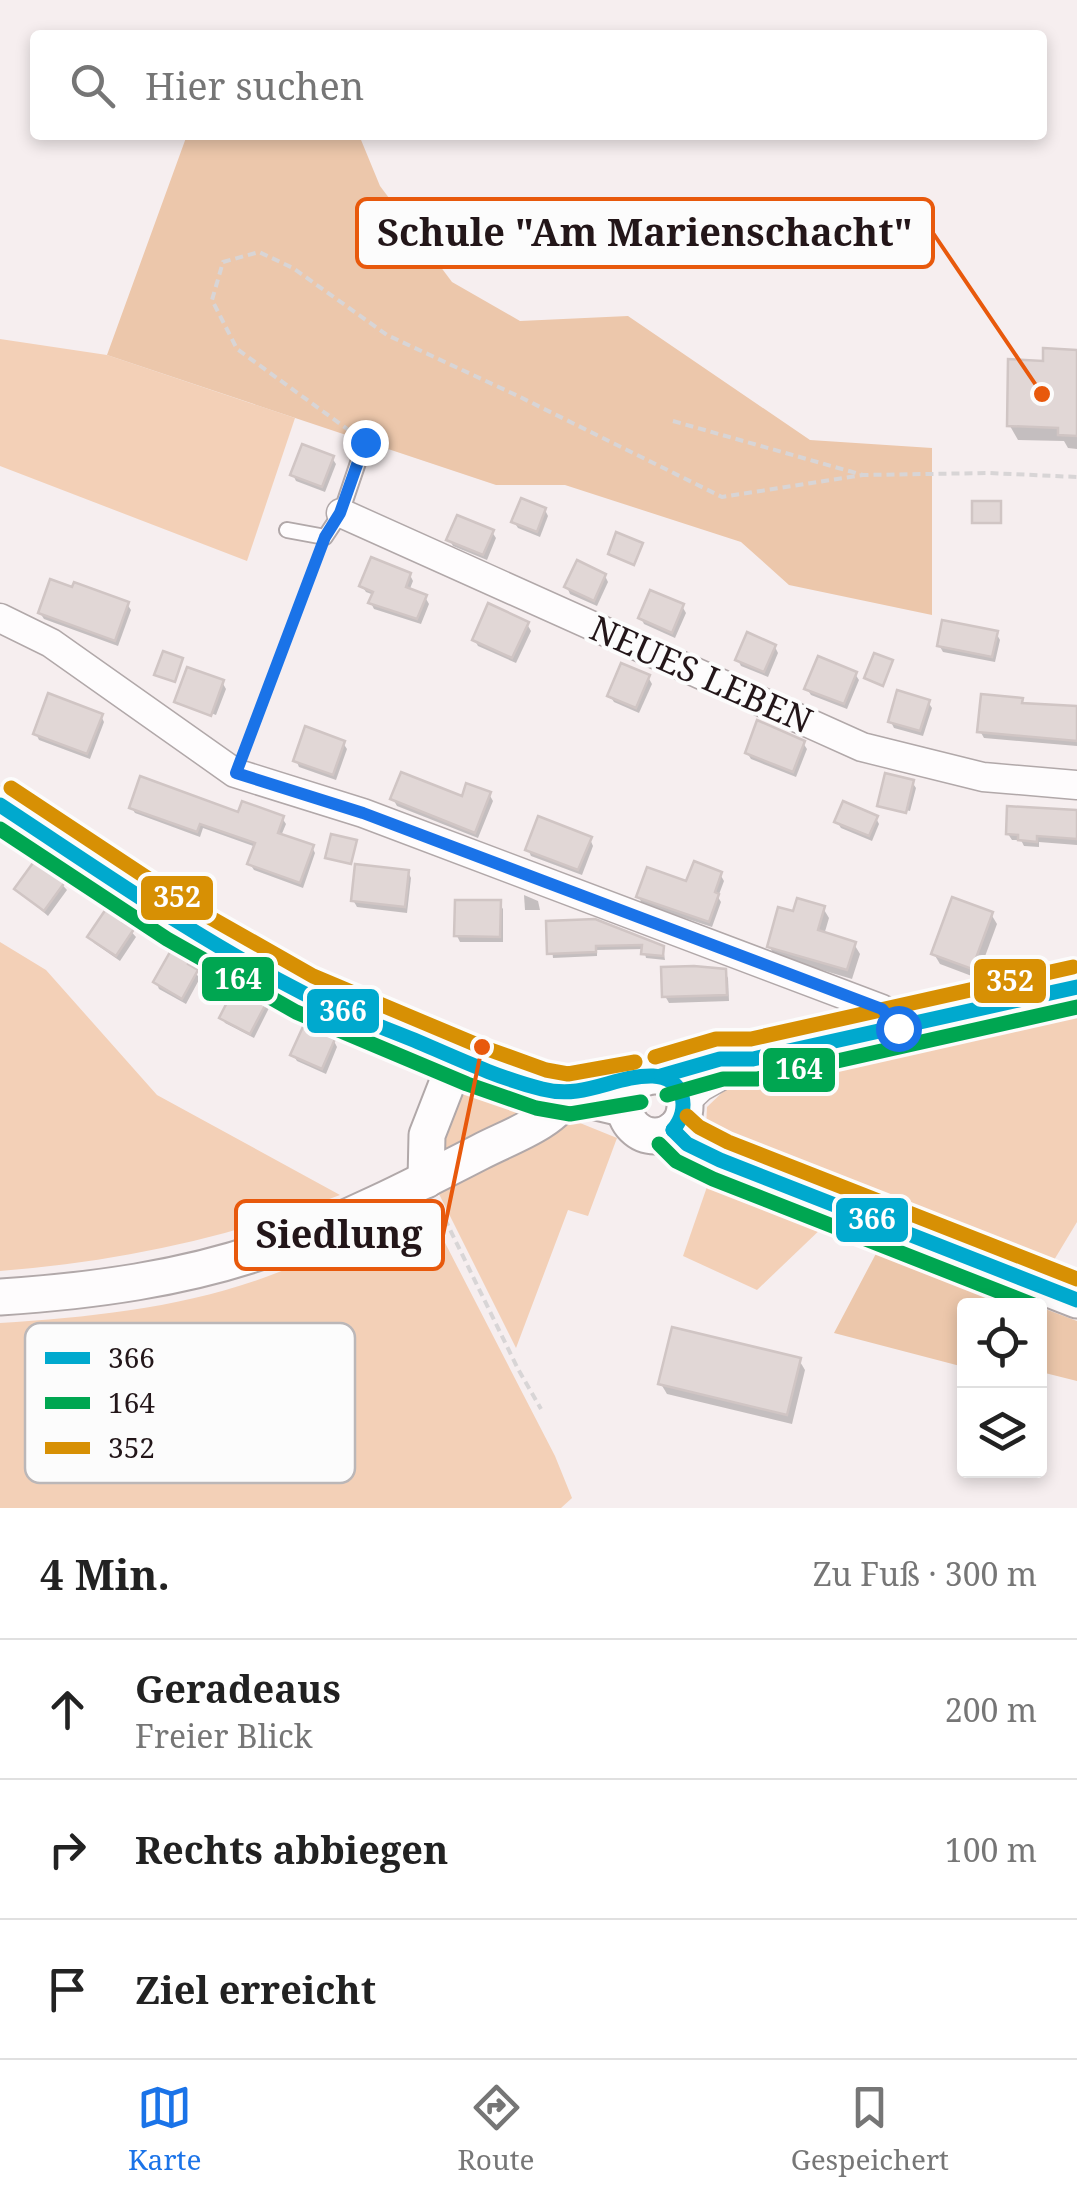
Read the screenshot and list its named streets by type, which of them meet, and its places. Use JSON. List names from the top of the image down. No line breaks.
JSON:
{"streets":{"street":["NEUES LEBEN"]},"places":["Schule \"Am Marienschacht\"","Siedlung"],"lines":["transit line 352","transit line 366","transit line 164"],"legend":["366","164","352"],"page":{"search":"Hier suchen","heading":["4 Min.","Zu Fuß · 300 m"],"list":[["Geradeaus","Freier Blick","200 m"],["Rechts abbiegen","100 m"],"Ziel erreicht"],"nav":["Karte","Route","Gespeichert"]}}
